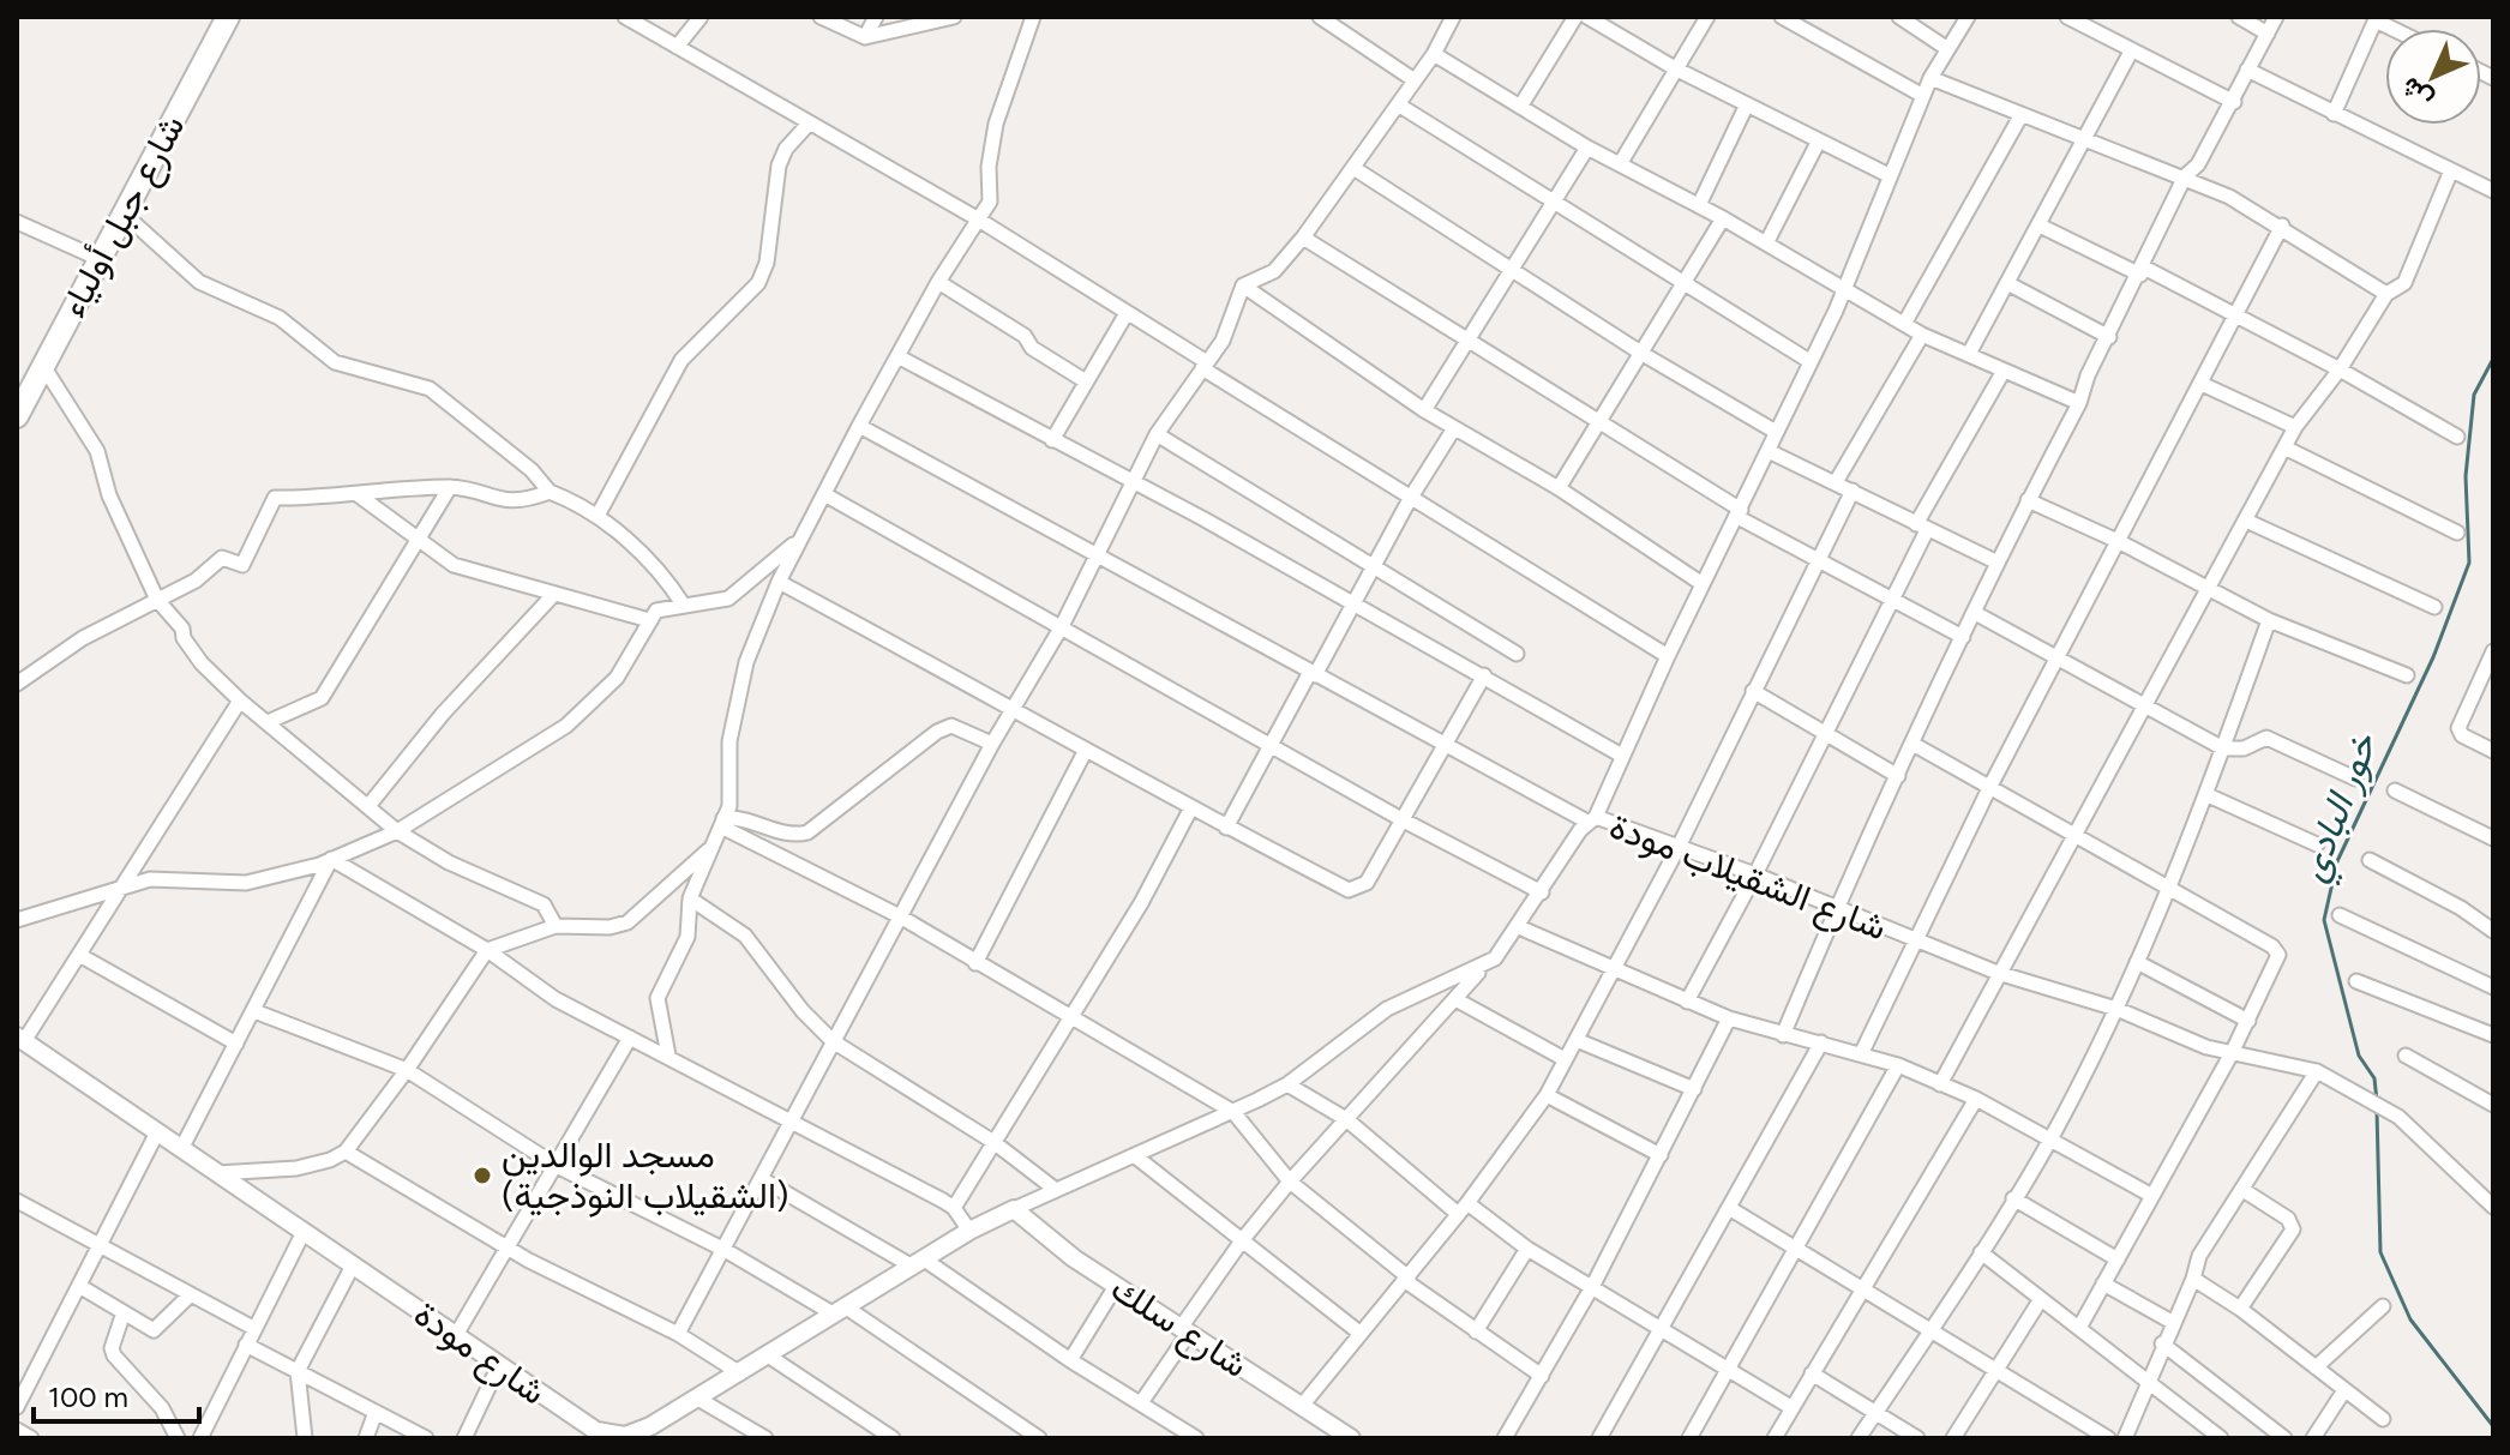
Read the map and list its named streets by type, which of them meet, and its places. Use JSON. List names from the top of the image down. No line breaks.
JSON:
{"streets":{"highway":["شارع جبل أولياء"],"street":["شارع الشقيلاب مودة","شارع سلك","شارع مودة"]},"crossings":[["شارع الشقيلاب مودة","شارع سلك"],["شارع الشقيلاب مودة","شارع مودة"],["شارع سلك","شارع مودة"]],"water":["خور البادي"],"places":["مسجد الوالدين (الشقيلاب النوذجية)"],"scale_bar":"100 m","north":"bottom left"}
